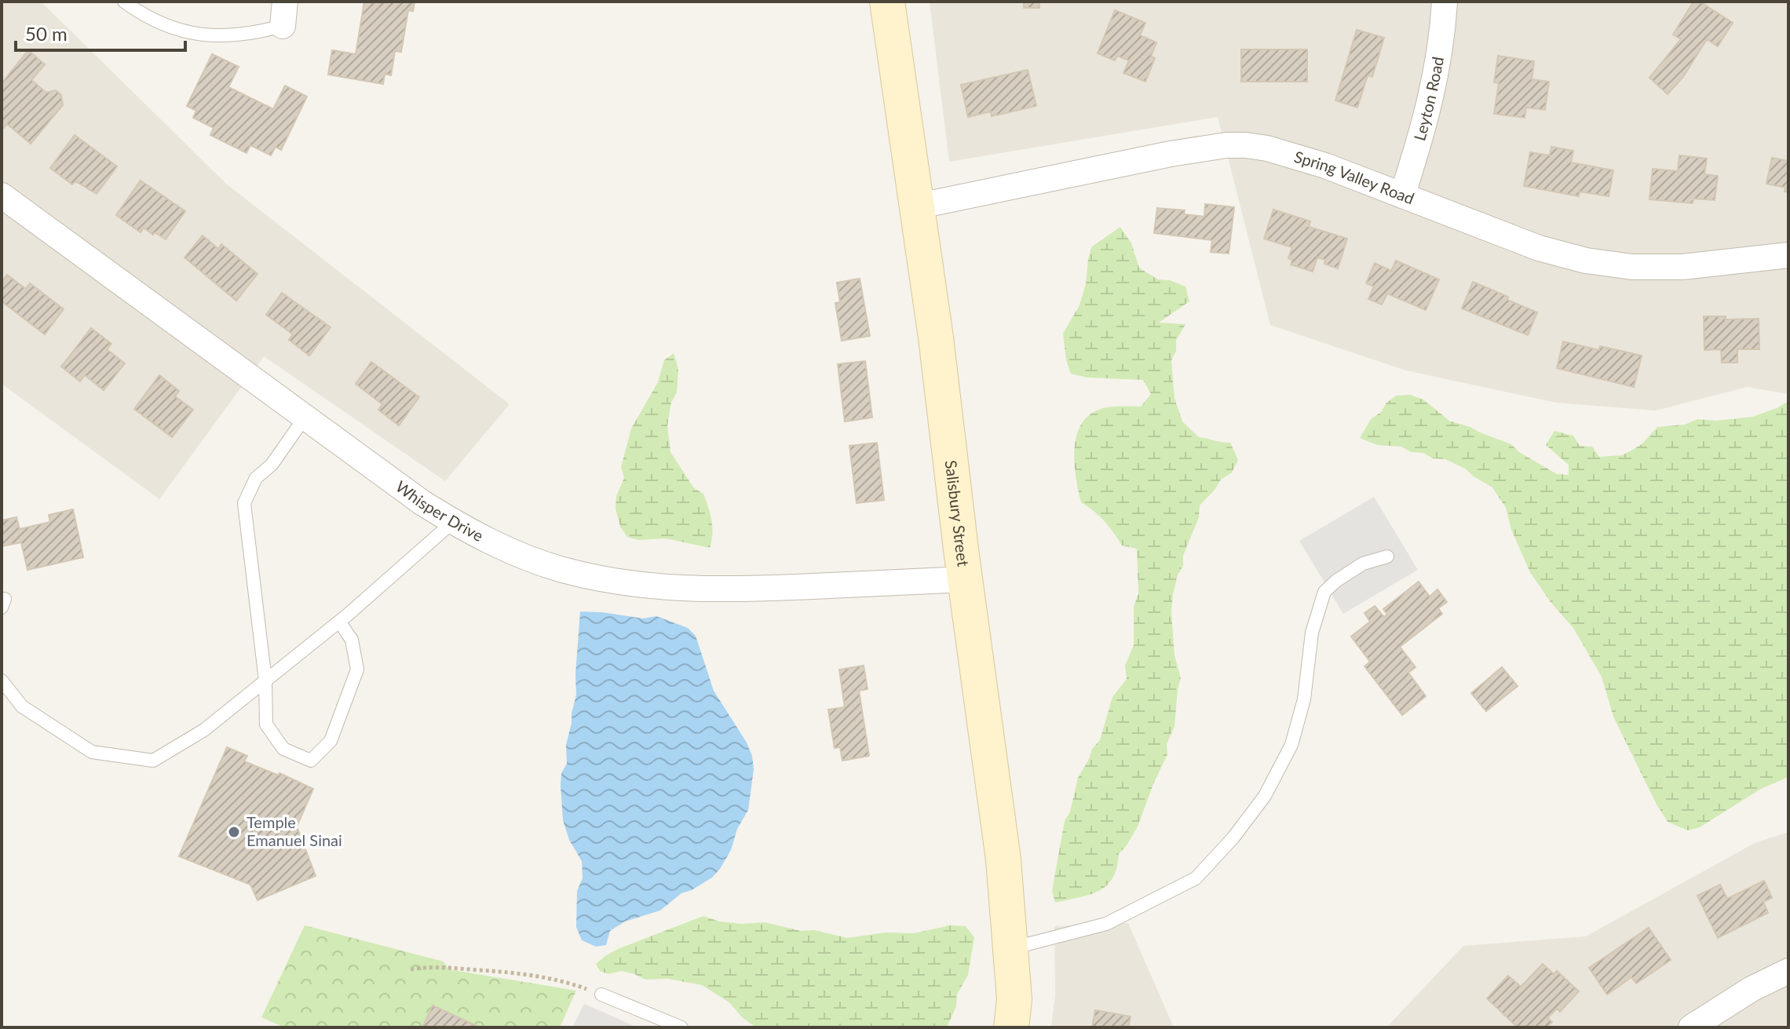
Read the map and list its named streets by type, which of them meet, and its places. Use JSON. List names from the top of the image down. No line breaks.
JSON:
{"streets":{"main road":["Salisbury Street"],"street":["Leyton Road","Spring Valley Road","Whisper Drive"]},"crossings":[["Leyton Road","Spring Valley Road"],["Spring Valley Road","Salisbury Street"],["Whisper Drive","Salisbury Street"]],"places":["Temple Emanuel Sinai"],"scale_bar":"50 m"}
